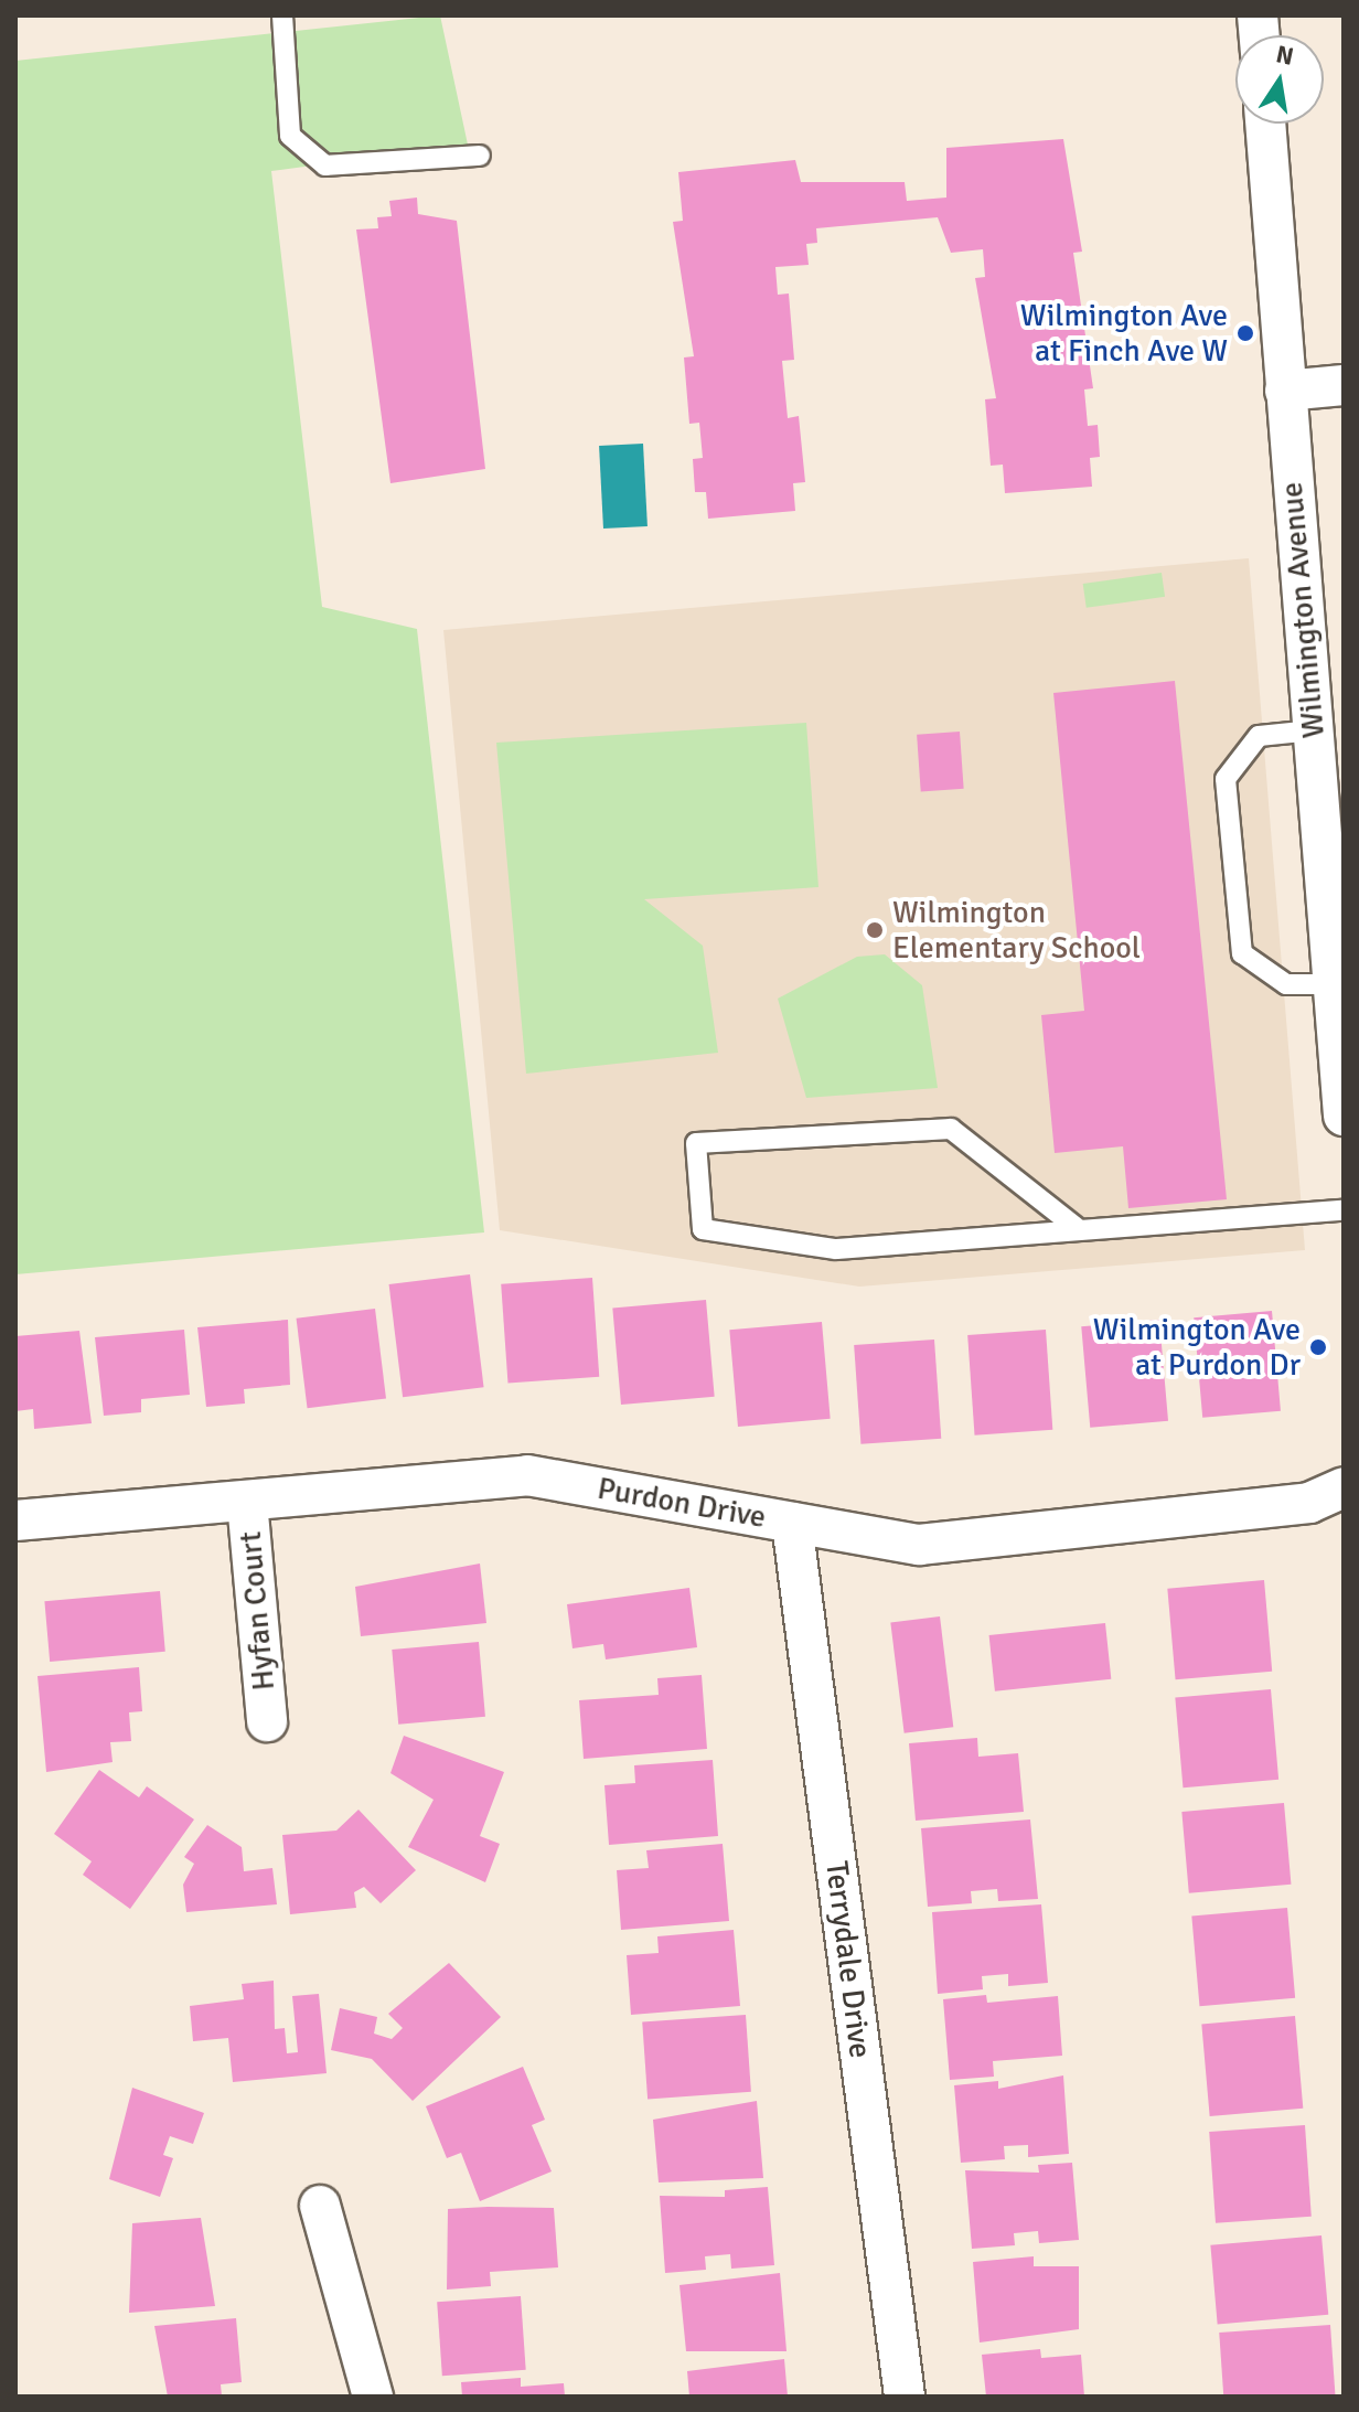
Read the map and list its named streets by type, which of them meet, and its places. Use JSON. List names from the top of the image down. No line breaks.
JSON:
{"streets":{"street":["Wilmington Avenue","Purdon Drive","Hyfan Court","Terrydale Drive"]},"crossings":[["Purdon Drive","Hyfan Court"],["Purdon Drive","Terrydale Drive"]],"places":["Wilmington Ave at Finch Ave W","Wilmington Elementary School","Wilmington Ave at Purdon Dr"],"north":"top"}
